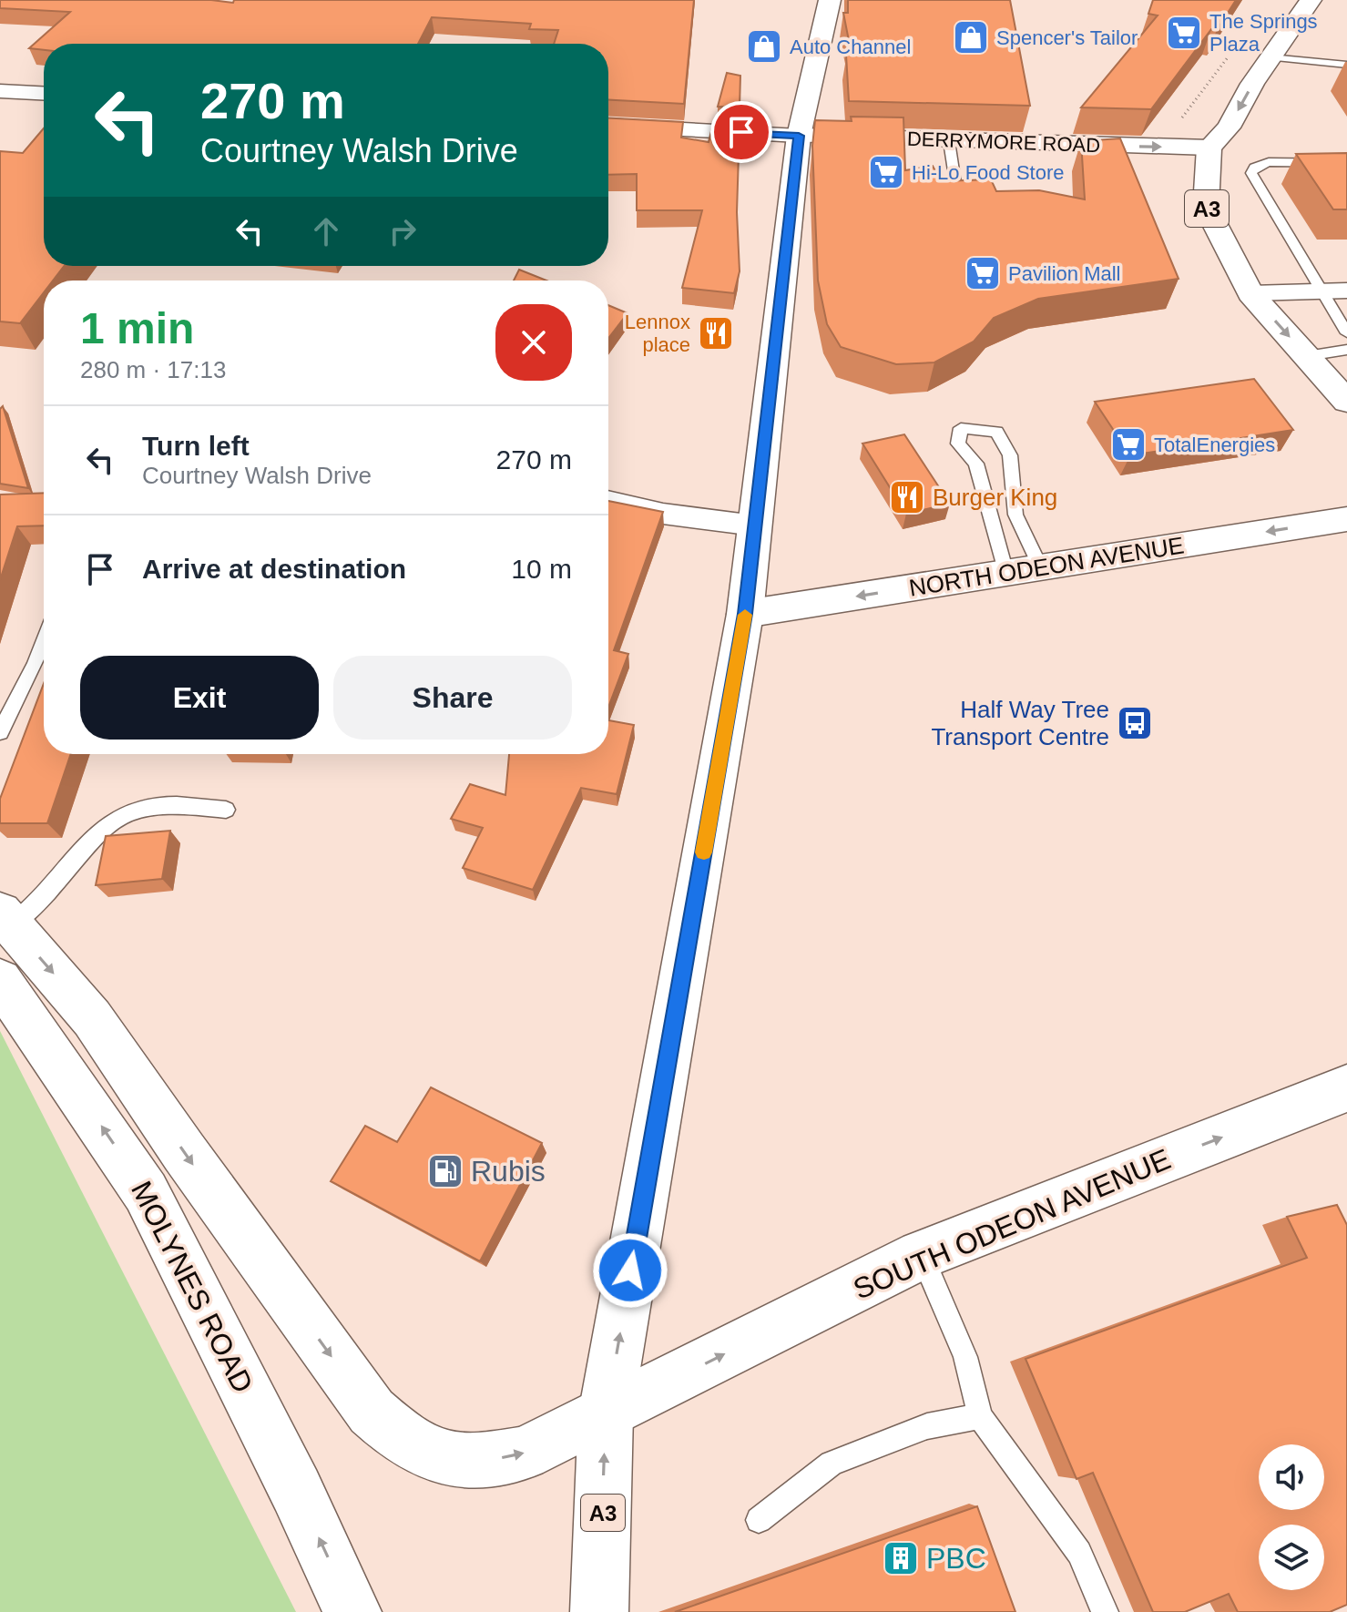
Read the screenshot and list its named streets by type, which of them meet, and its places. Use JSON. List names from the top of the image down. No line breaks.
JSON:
{"streets":{"main road":["DERRYMORE ROAD","A3","NORTH ODEON AVENUE","SOUTH ODEON AVENUE","MOLYNES ROAD"]},"crossings":[["DERRYMORE ROAD","A3"],["A3","NORTH ODEON AVENUE"],["A3","SOUTH ODEON AVENUE"]],"one_way":["DERRYMORE ROAD","NORTH ODEON AVENUE","SOUTH ODEON AVENUE","MOLYNES ROAD"],"places":{"supermarket":["The Springs Plaza","Hi-Lo Food Store","Pavilion Mall","TotalEnergies"],"shop":["Spencer's Tailor","Auto Channel"],"restaurant":["Lennox place","Burger King"],"bus stop":["Half Way Tree Transport Centre"],"fuel station":["Rubis"],"building":["PBC"]},"page":{"turn":["270 m","Courtney Walsh Drive"],"heading":["1 min","280 m · 17:13"],"list":[{"name":"Turn left","note":"Courtney Walsh Drive","value":"270 m"},{"name":"Arrive at destination","value":"10 m"}],"buttons":["Exit","Share"]}}
